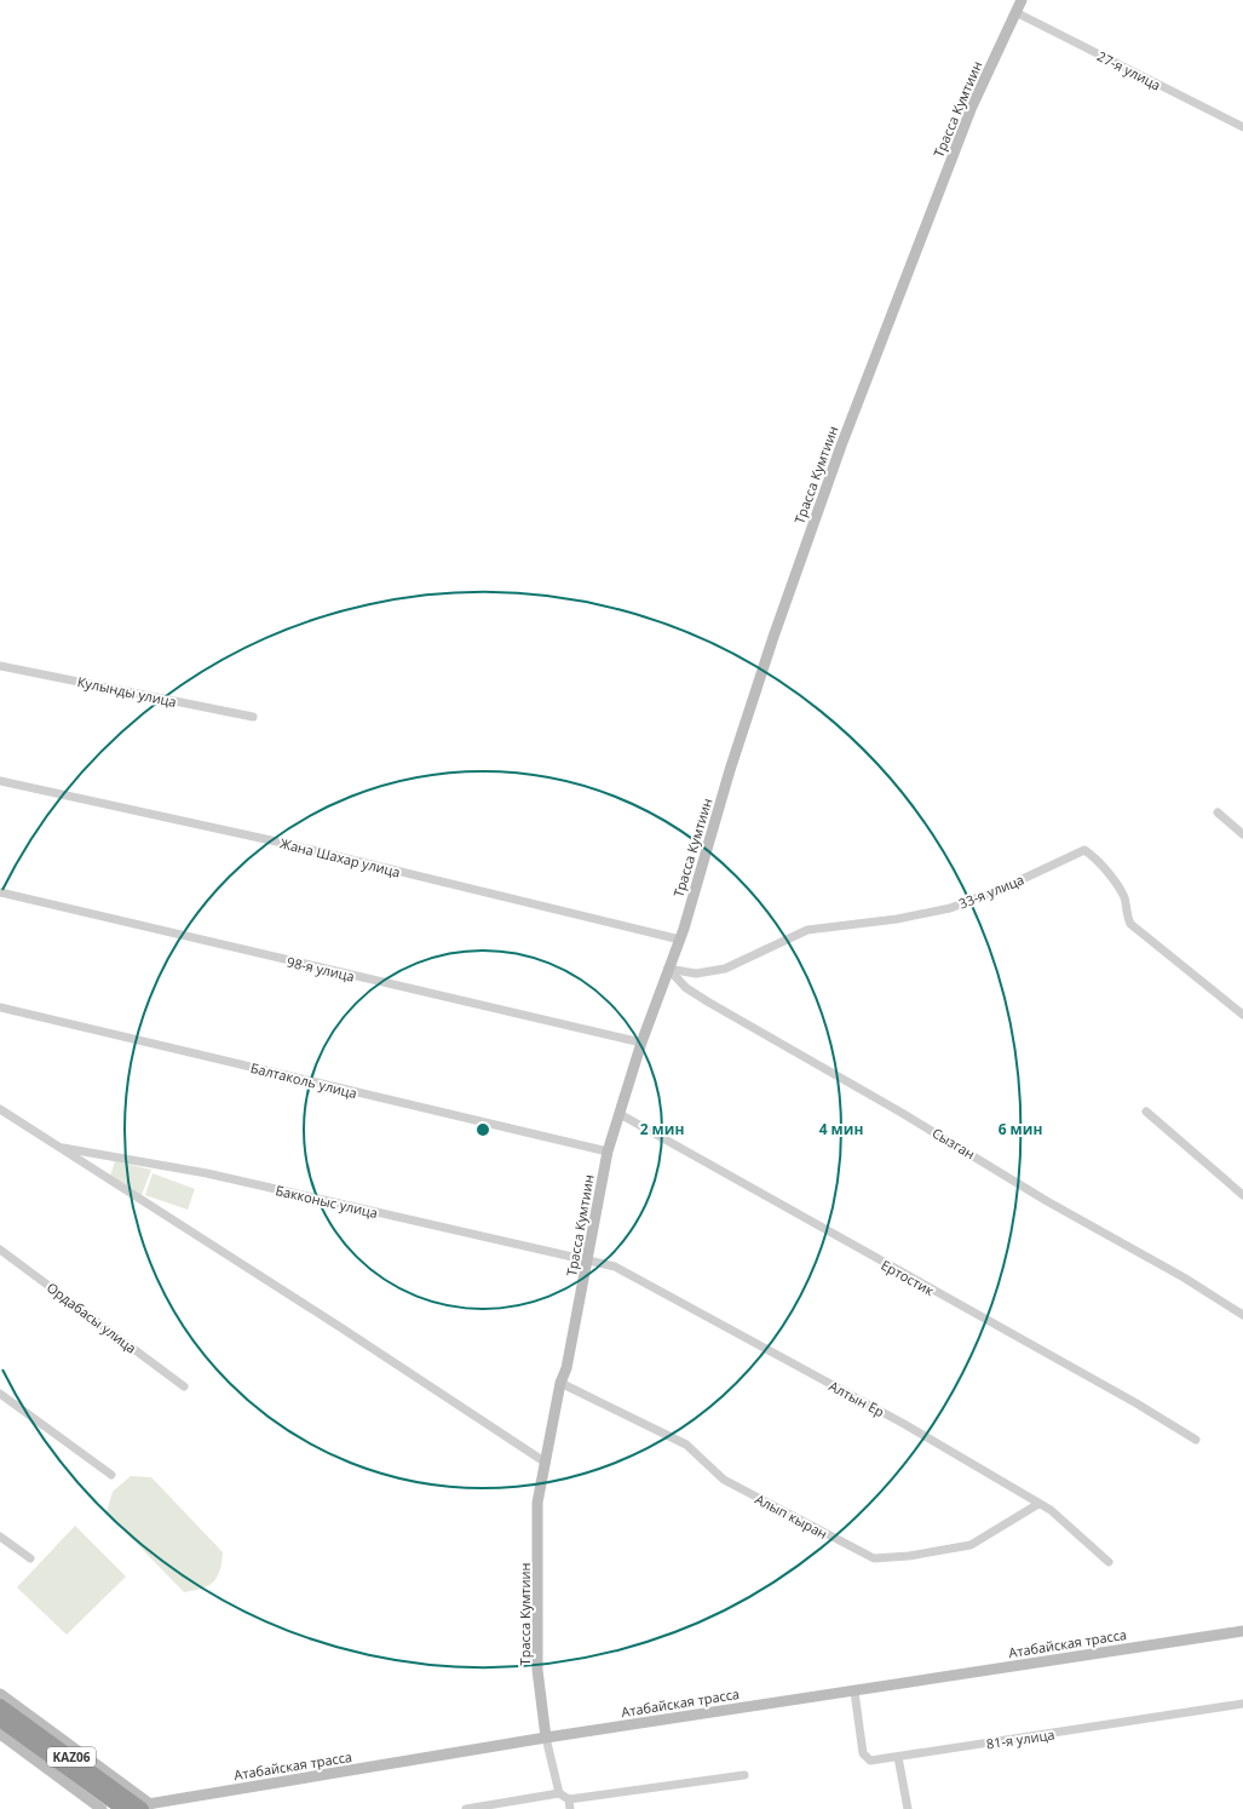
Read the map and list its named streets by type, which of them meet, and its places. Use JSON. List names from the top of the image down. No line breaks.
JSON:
{"streets":{"highway":["KАZ06"],"street":["27-я улица","Трасса Кумтиин","Кулынды улица","Жана Шахар улица","33-я улица","98-я улица","Балтаколь улица","Сызган","Бакконыс улица","Ертостик","Ордабасы улица","Алтын Ер","Алып кыран","Атабайская трасса","81-я улица"]},"crossings":[["27-я улица","Трасса Кумтиин"],["Трасса Кумтиин","Жана Шахар улица"],["Трасса Кумтиин","33-я улица"],["Трасса Кумтиин","98-я улица"],["Трасса Кумтиин","Балтаколь улица"],["Трасса Кумтиин","Сызган"],["Трасса Кумтиин","Бакконыс улица"],["Трасса Кумтиин","Ертостик"],["Трасса Кумтиин","Алтын Ер"],["Трасса Кумтиин","Алып кыран"],["Трасса Кумтиин","Атабайская трасса"],["33-я улица","Сызган"],["Бакконыс улица","Алтын Ер"],["Алтын Ер","Алып кыран"],["Атабайская трасса","81-я улица"],["Атабайская трасса","KАZ06"]],"rings":["2 мин","4 мин","6 мин"]}
